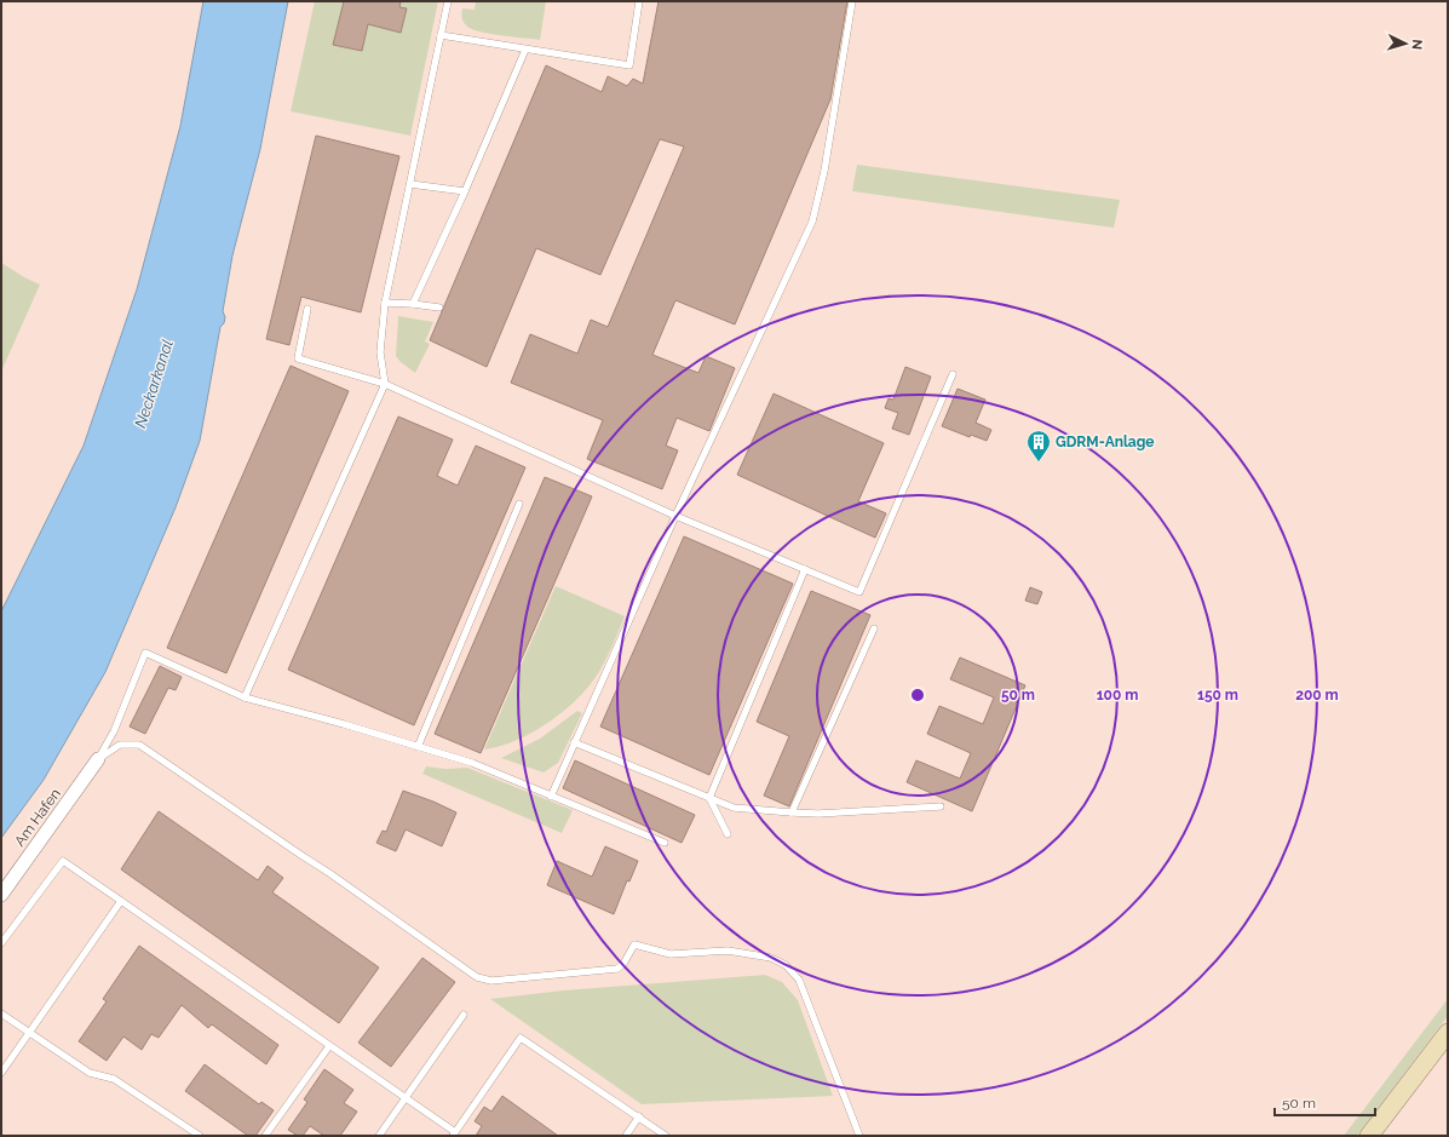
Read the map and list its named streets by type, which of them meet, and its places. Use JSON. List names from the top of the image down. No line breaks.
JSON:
{"streets":{"street":["Am Hafen"]},"water":["Neckarkanal"],"places":{"building":["GDRM-Anlage"]},"scale_bar":"50 m","north":"right","rings":["50 m","100 m","150 m","200 m"]}
